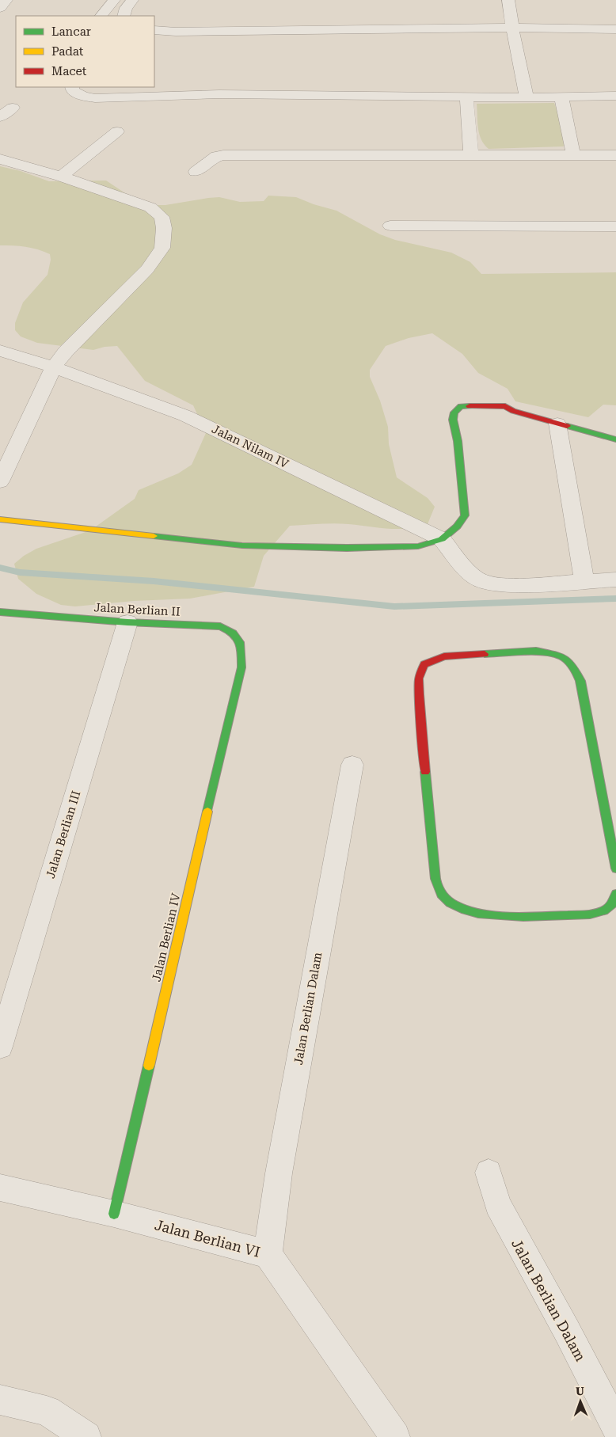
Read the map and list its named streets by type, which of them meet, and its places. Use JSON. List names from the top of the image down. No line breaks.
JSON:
{"streets":{"street":["Jalan Nilam IV","Jalan Berlian II","Jalan Berlian III","Jalan Berlian IV","Jalan Berlian Dalam","Jalan Berlian VI"]},"crossings":[["Jalan Berlian II","Jalan Berlian III"],["Jalan Berlian II","Jalan Berlian IV"],["Jalan Berlian IV","Jalan Berlian VI"],["Jalan Berlian Dalam","Jalan Berlian VI"]],"legend":["Lancar","Padat","Macet"],"north":"top"}
